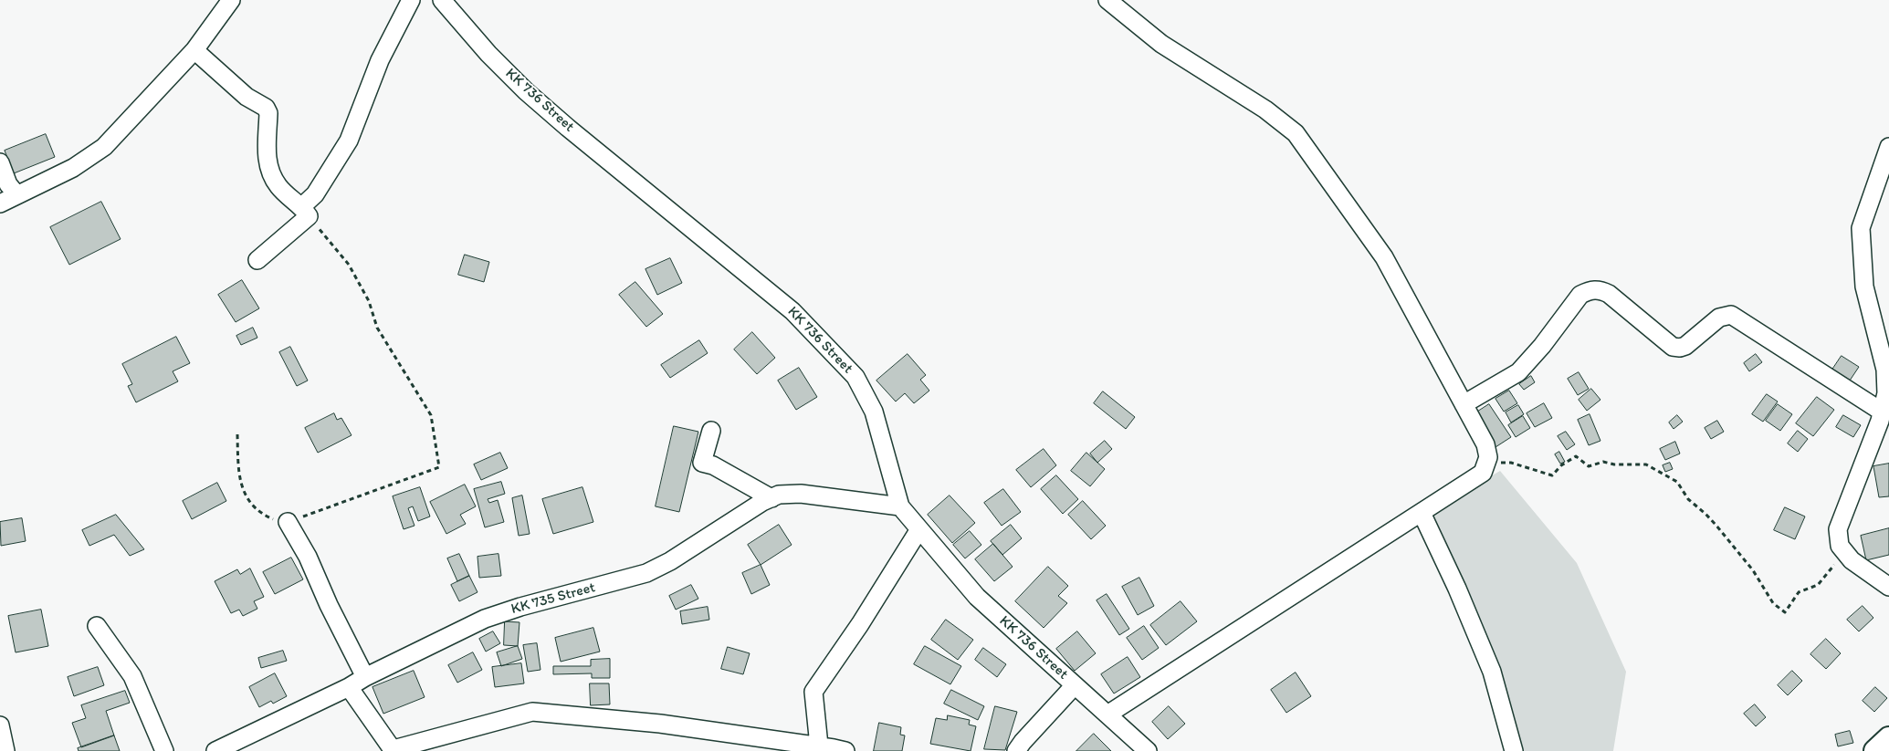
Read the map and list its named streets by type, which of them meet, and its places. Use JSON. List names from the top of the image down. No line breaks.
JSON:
{"streets":{"street":["KK 736 Street","KK 735 Street"]},"crossings":[["KK 736 Street","KK 735 Street"]]}
